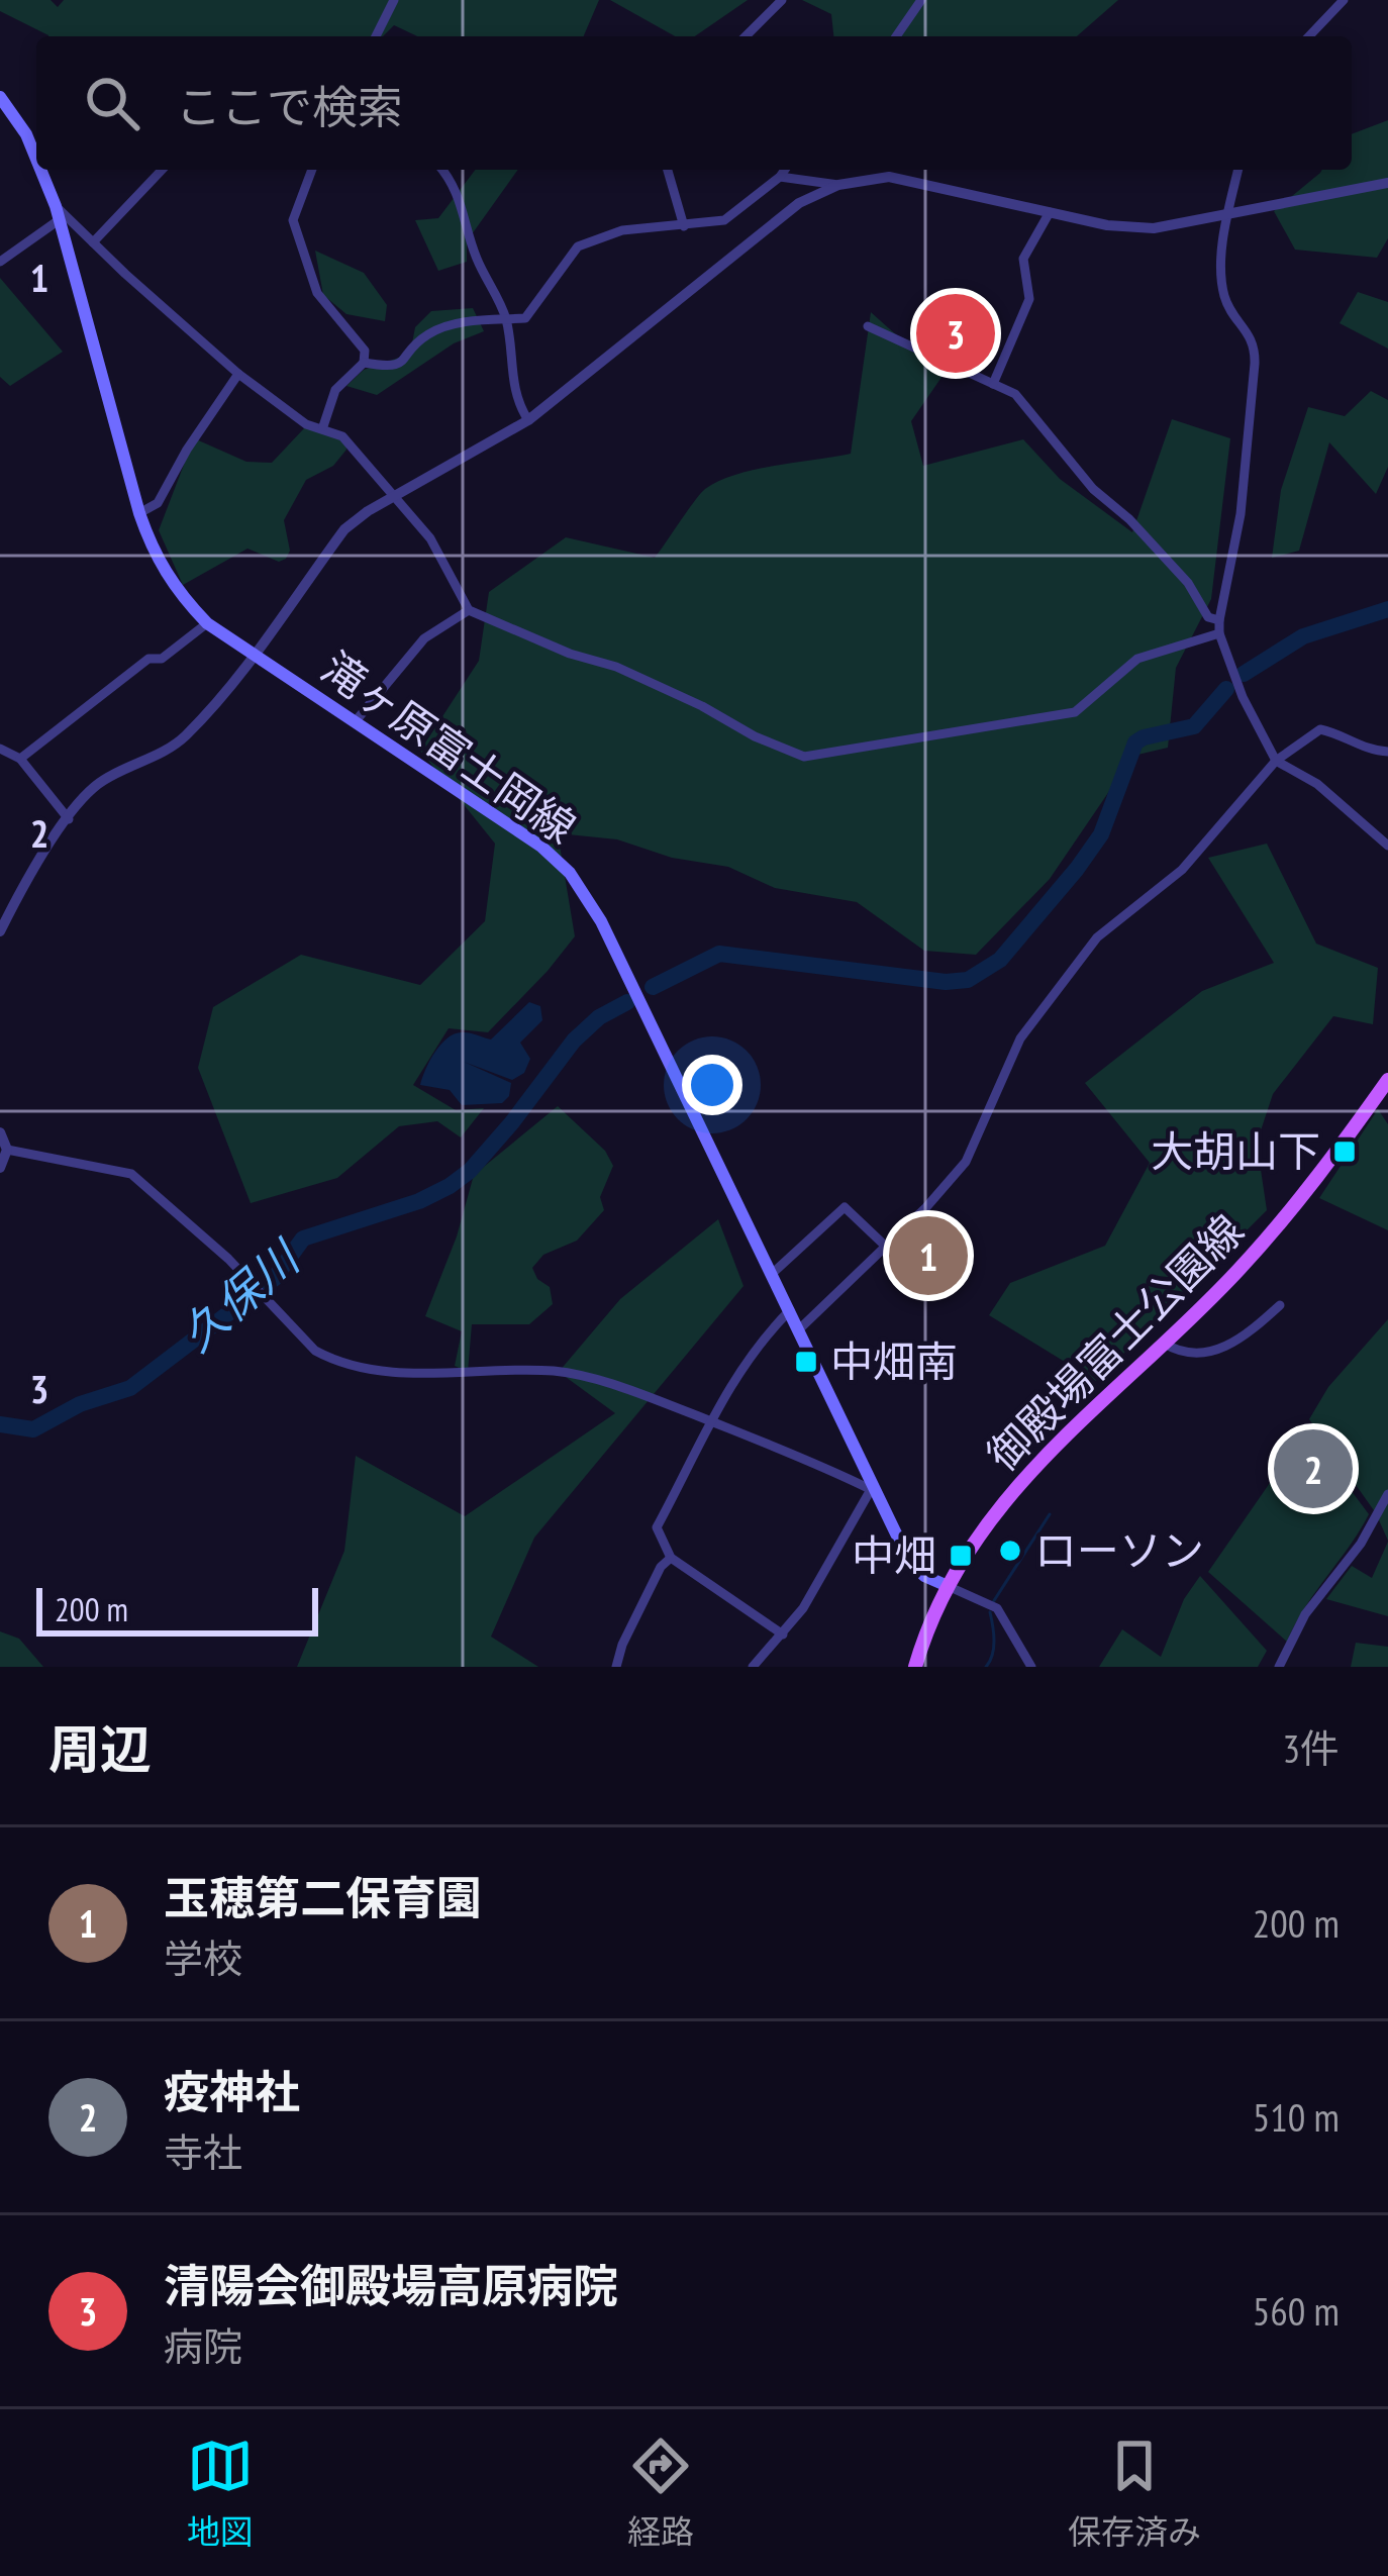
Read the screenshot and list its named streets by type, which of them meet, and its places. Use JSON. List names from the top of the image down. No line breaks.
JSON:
{"streets":{"main road":["滝ヶ原富士岡線","御殿場富士公園線"]},"crossings":[["滝ヶ原富士岡線","御殿場富士公園線"]],"water":["久保川"],"places":{"transit":["大胡山下","中畑南","中畑"],"other":["ローソン"]},"scale_bar":"200 m","page":{"search":"ここで検索","pins":["3","1","2"],"scale":"200 m","heading":["周辺","3件"],"list":[{"mark":"1","name":"玉穂第二保育園","note":"学校","value":"200 m"},{"mark":"2","name":"疫神社","note":"寺社","value":"510 m"},{"mark":"3","name":"清陽会御殿場高原病院","note":"病院","value":"560 m"}],"nav":["地図","経路","保存済み"]},"grid":{"rows":["1","2","3"]}}
